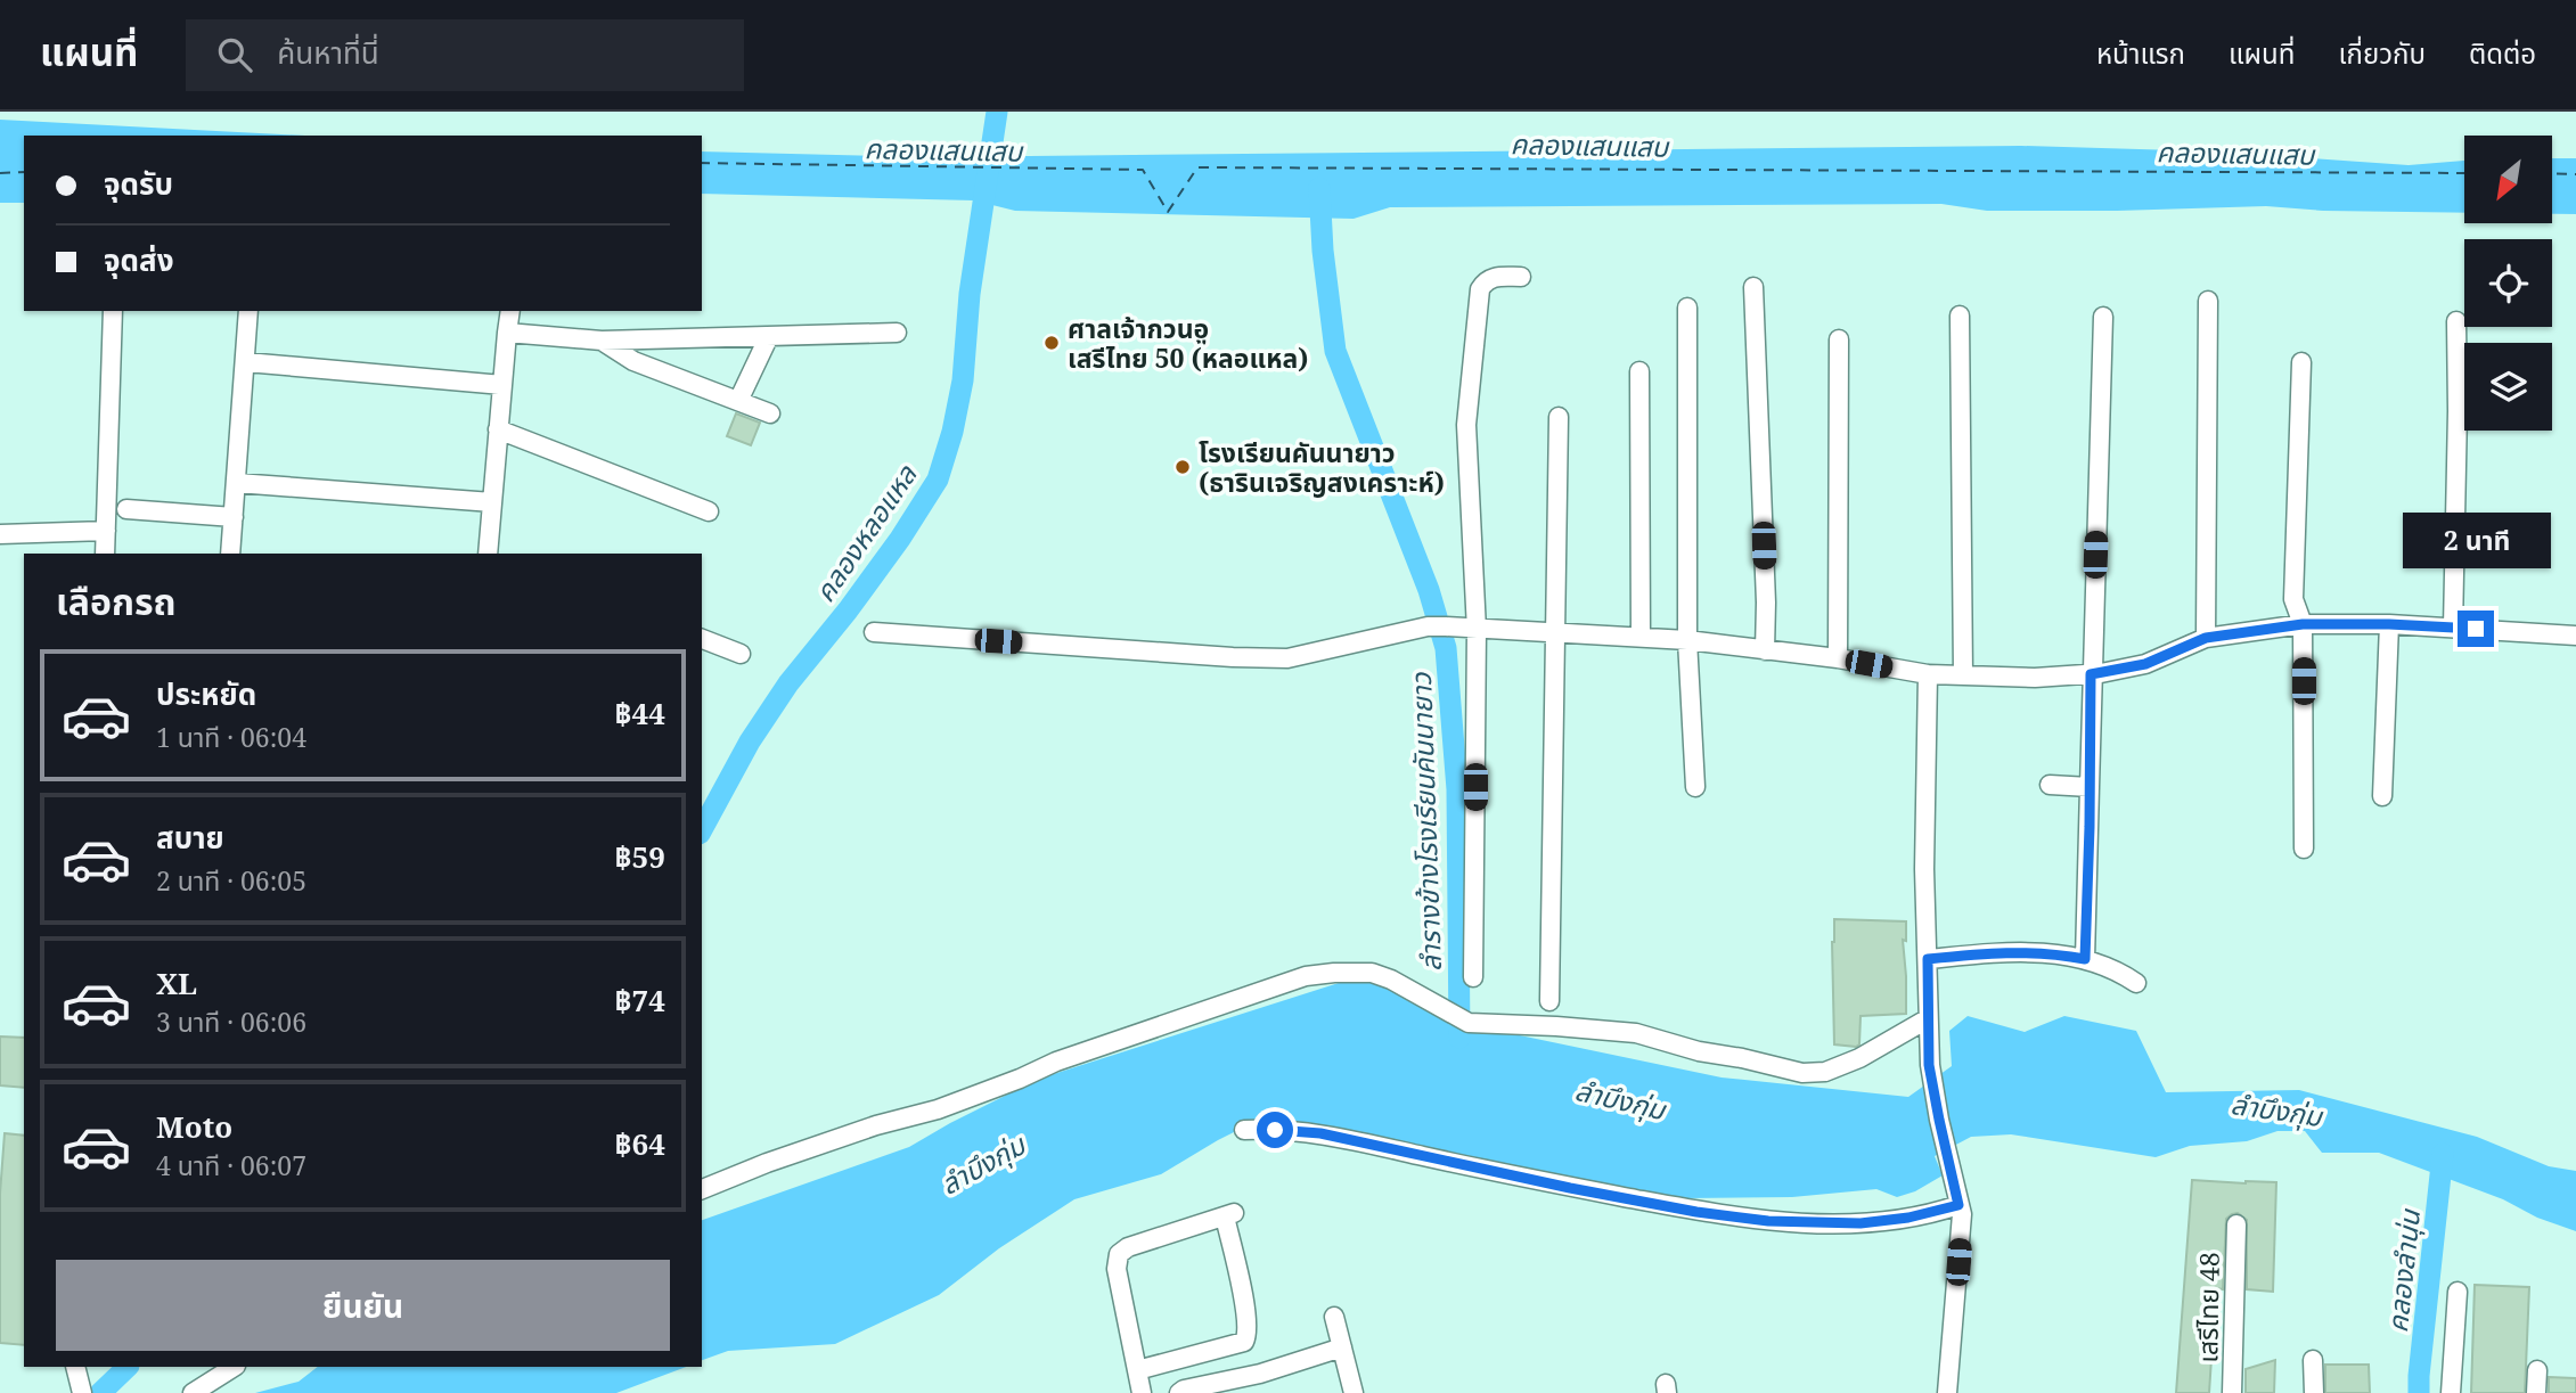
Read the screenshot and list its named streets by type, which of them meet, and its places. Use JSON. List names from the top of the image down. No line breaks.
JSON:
{"streets":{"street":["เสรีไทย 48"]},"water":["คลองแสนแสบ","คลองหลอแหล","ลำรางข้างโรงเรียนคันนายาว","ลำบึงกุ่ม","คลองลำนุ่น"],"places":["ศาลเจ้ากวนอู เสรีไทย 50 (หลอแหล)","โรงเรียนคันนายาว (ธารินเจริญสงเคราะห์)"],"north":"bottom left","page":{"header":"แผนที่","search":"ค้นหาที่นี่","nav":["หน้าแรก","แผนที่","เกี่ยวกับ","ติดต่อ"],"banner":["จุดรับ","จุดส่ง"],"bubble":"2 นาที","heading":"เลือกรถ","list":[{"name":"ประหยัด","note":"1 นาที · 06:04","value":"฿44"},{"name":"สบาย","note":"2 นาที · 06:05","value":"฿59"},{"name":"XL","note":"3 นาที · 06:06","value":"฿74"},{"name":"Moto","note":"4 นาที · 06:07","value":"฿64"}],"buttons":"ยืนยัน"}}
